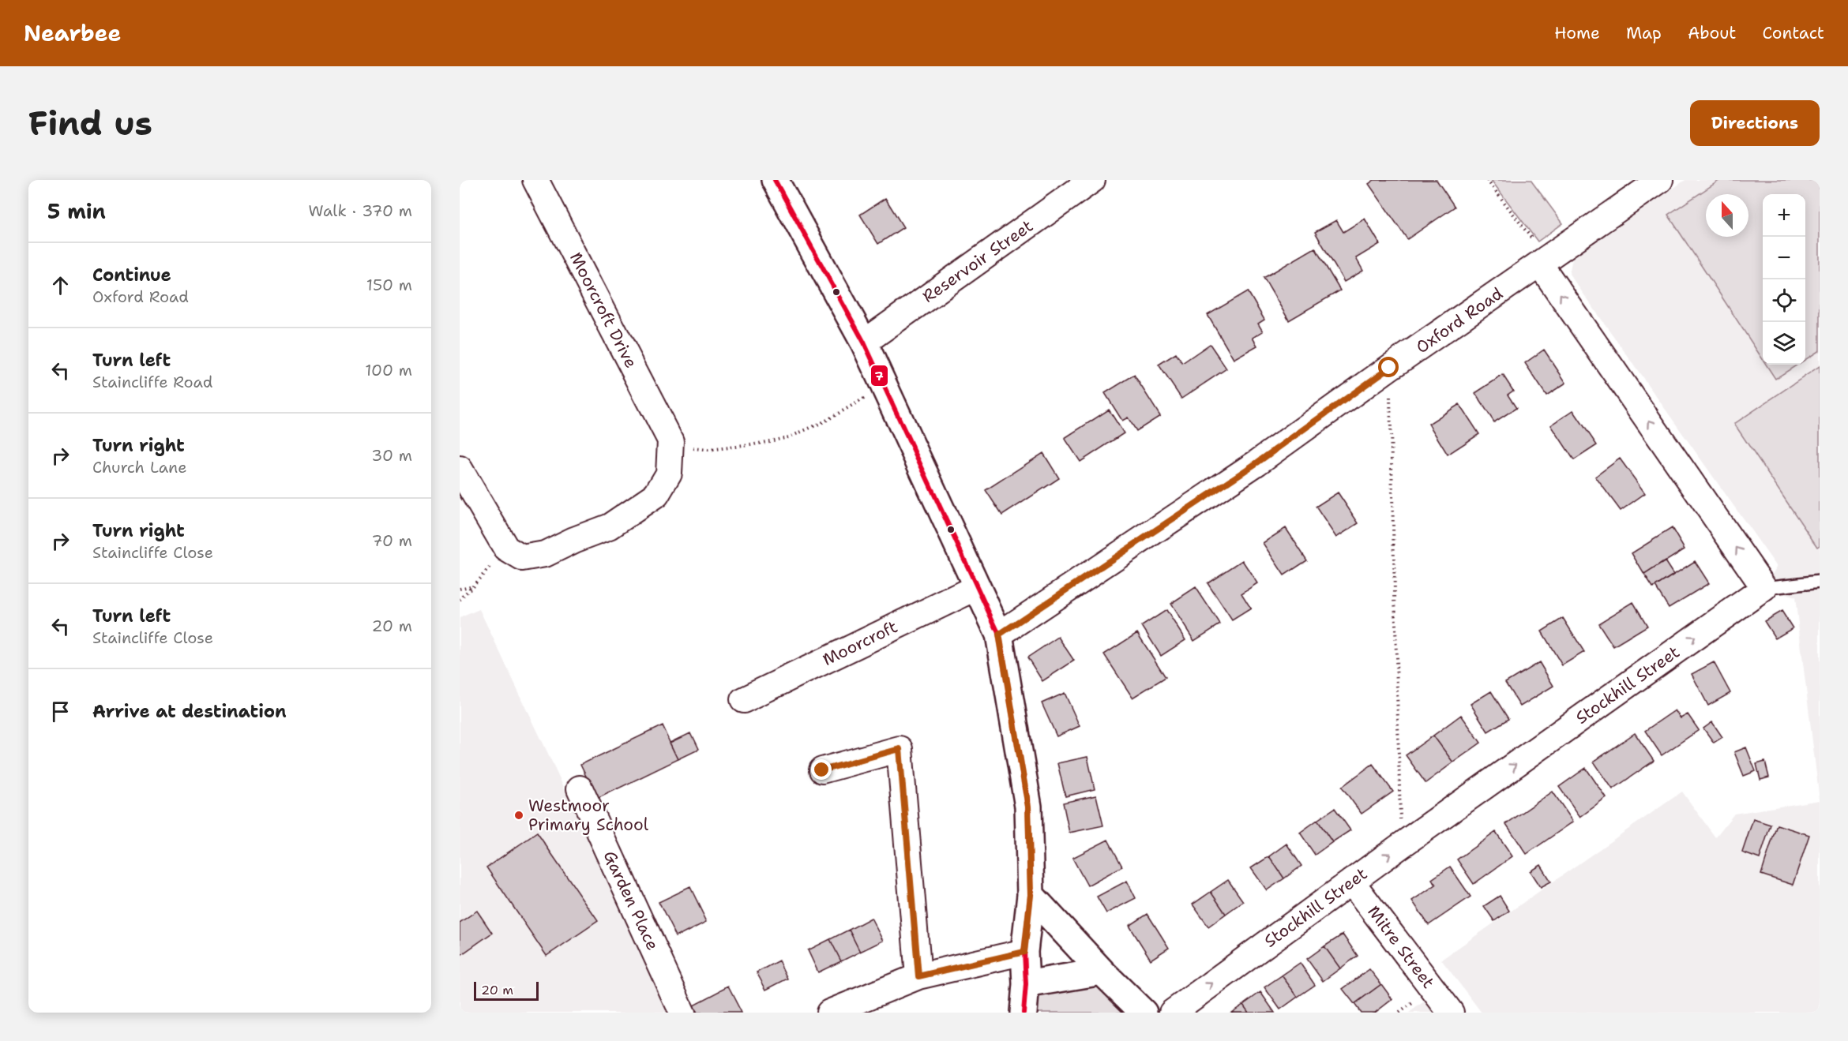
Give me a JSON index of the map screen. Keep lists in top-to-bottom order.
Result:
{
  "streets": {
    "street": [
      "Reservoir Street",
      "Moorcroft Drive",
      "Oxford Road",
      "Moorcroft",
      "Stockhill Street",
      "Garden Place",
      "Mitre Street"
    ]
  },
  "crossings": [
    ["Stockhill Street", "Mitre Street"]
  ],
  "one_way": ["Stockhill Street"],
  "places": ["Westmoor Primary School"],
  "lines": ["transit line 7"],
  "scale_bar": "20 m",
  "north": "top",
  "page": {
    "header": "Nearbee",
    "nav": [
      "Home",
      "Map",
      "About",
      "Contact"
    ],
    "buttons": "Directions",
    "title": "Find us",
    "heading": ["5 min", "Walk · 370 m"],
    "map_buttons": ["+", "−"],
    "list": [
      ["Continue", "Oxford Road", "150 m"],
      ["Turn left", "Staincliffe Road", "100 m"],
      ["Turn right", "Church Lane", "30 m"],
      ["Turn right", "Staincliffe Close", "70 m"],
      ["Turn left", "Staincliffe Close", "20 m"],
      "Arrive at destination"
    ],
    "scale": "20 m"
  }
}
